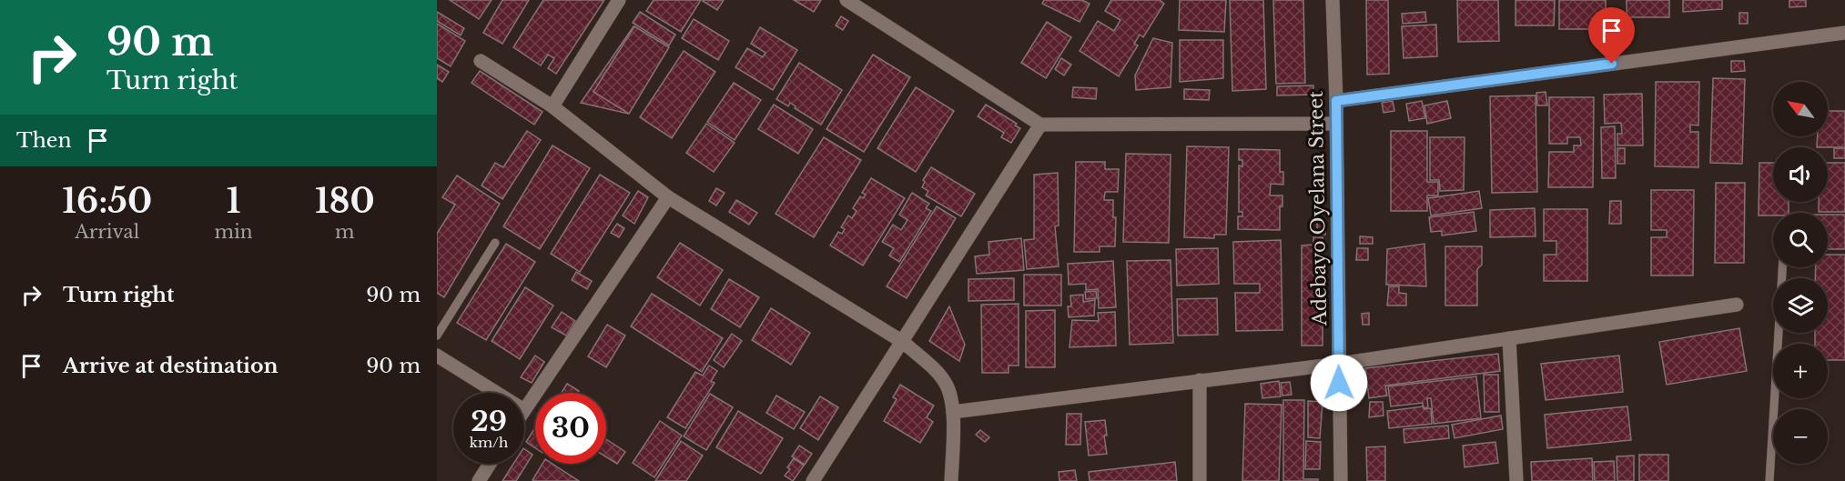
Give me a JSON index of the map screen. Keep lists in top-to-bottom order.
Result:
{
  "streets": {
    "street": ["Adebayo Oyelana Street"]
  },
  "north": "top left",
  "page": {
    "turn": ["90 m", "Turn right"],
    "map_buttons": ["+", "−"],
    "then": "Then",
    "eta": [
      "16:50",
      "Arrival",
      "1",
      "min",
      "180",
      "m"
    ],
    "list": [
      {
        "name": "Turn right",
        "value": "90 m"
      },
      {
        "name": "Arrive at destination",
        "value": "90 m"
      }
    ],
    "speed": "29 km/h",
    "limit": "30"
  }
}
